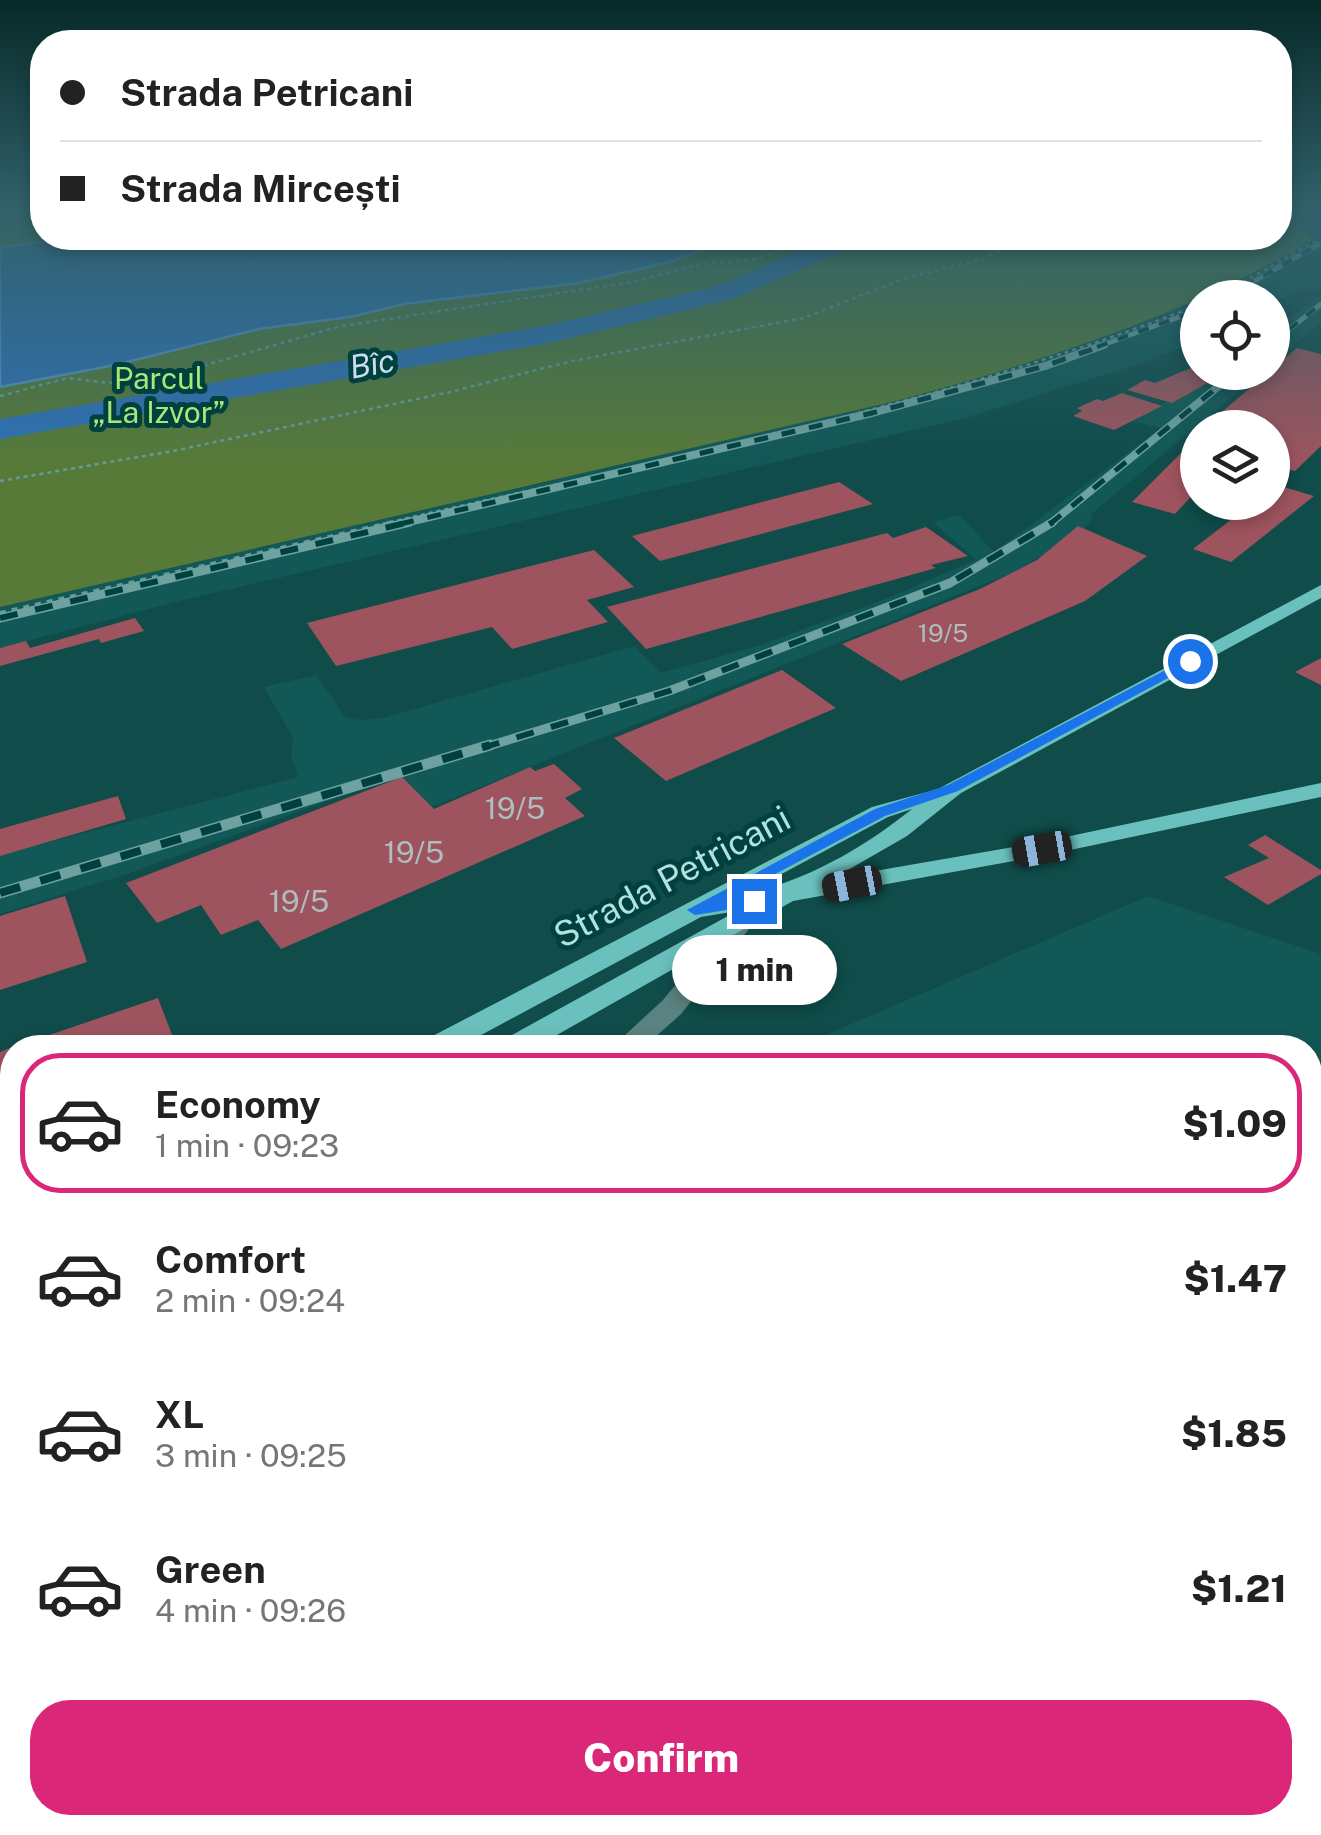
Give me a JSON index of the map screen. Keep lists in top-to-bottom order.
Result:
{
  "streets": {
    "main road": ["Strada Petricani"]
  },
  "water": ["Bîc"],
  "parks": ["Parcul „La Izvor”"],
  "house_numbers": [
    "19/5",
    "19/5",
    "19/5",
    "19/5"
  ],
  "page": {
    "banner": ["Strada Petricani", "Strada Mircești"],
    "bubble": "1 min",
    "list": [
      {
        "name": "Economy",
        "note": "1 min · 09:23",
        "value": "$1.09"
      },
      {
        "name": "Comfort",
        "note": "2 min · 09:24",
        "value": "$1.47"
      },
      {
        "name": "XL",
        "note": "3 min · 09:25",
        "value": "$1.85"
      },
      {
        "name": "Green",
        "note": "4 min · 09:26",
        "value": "$1.21"
      }
    ],
    "buttons": "Confirm"
  }
}
